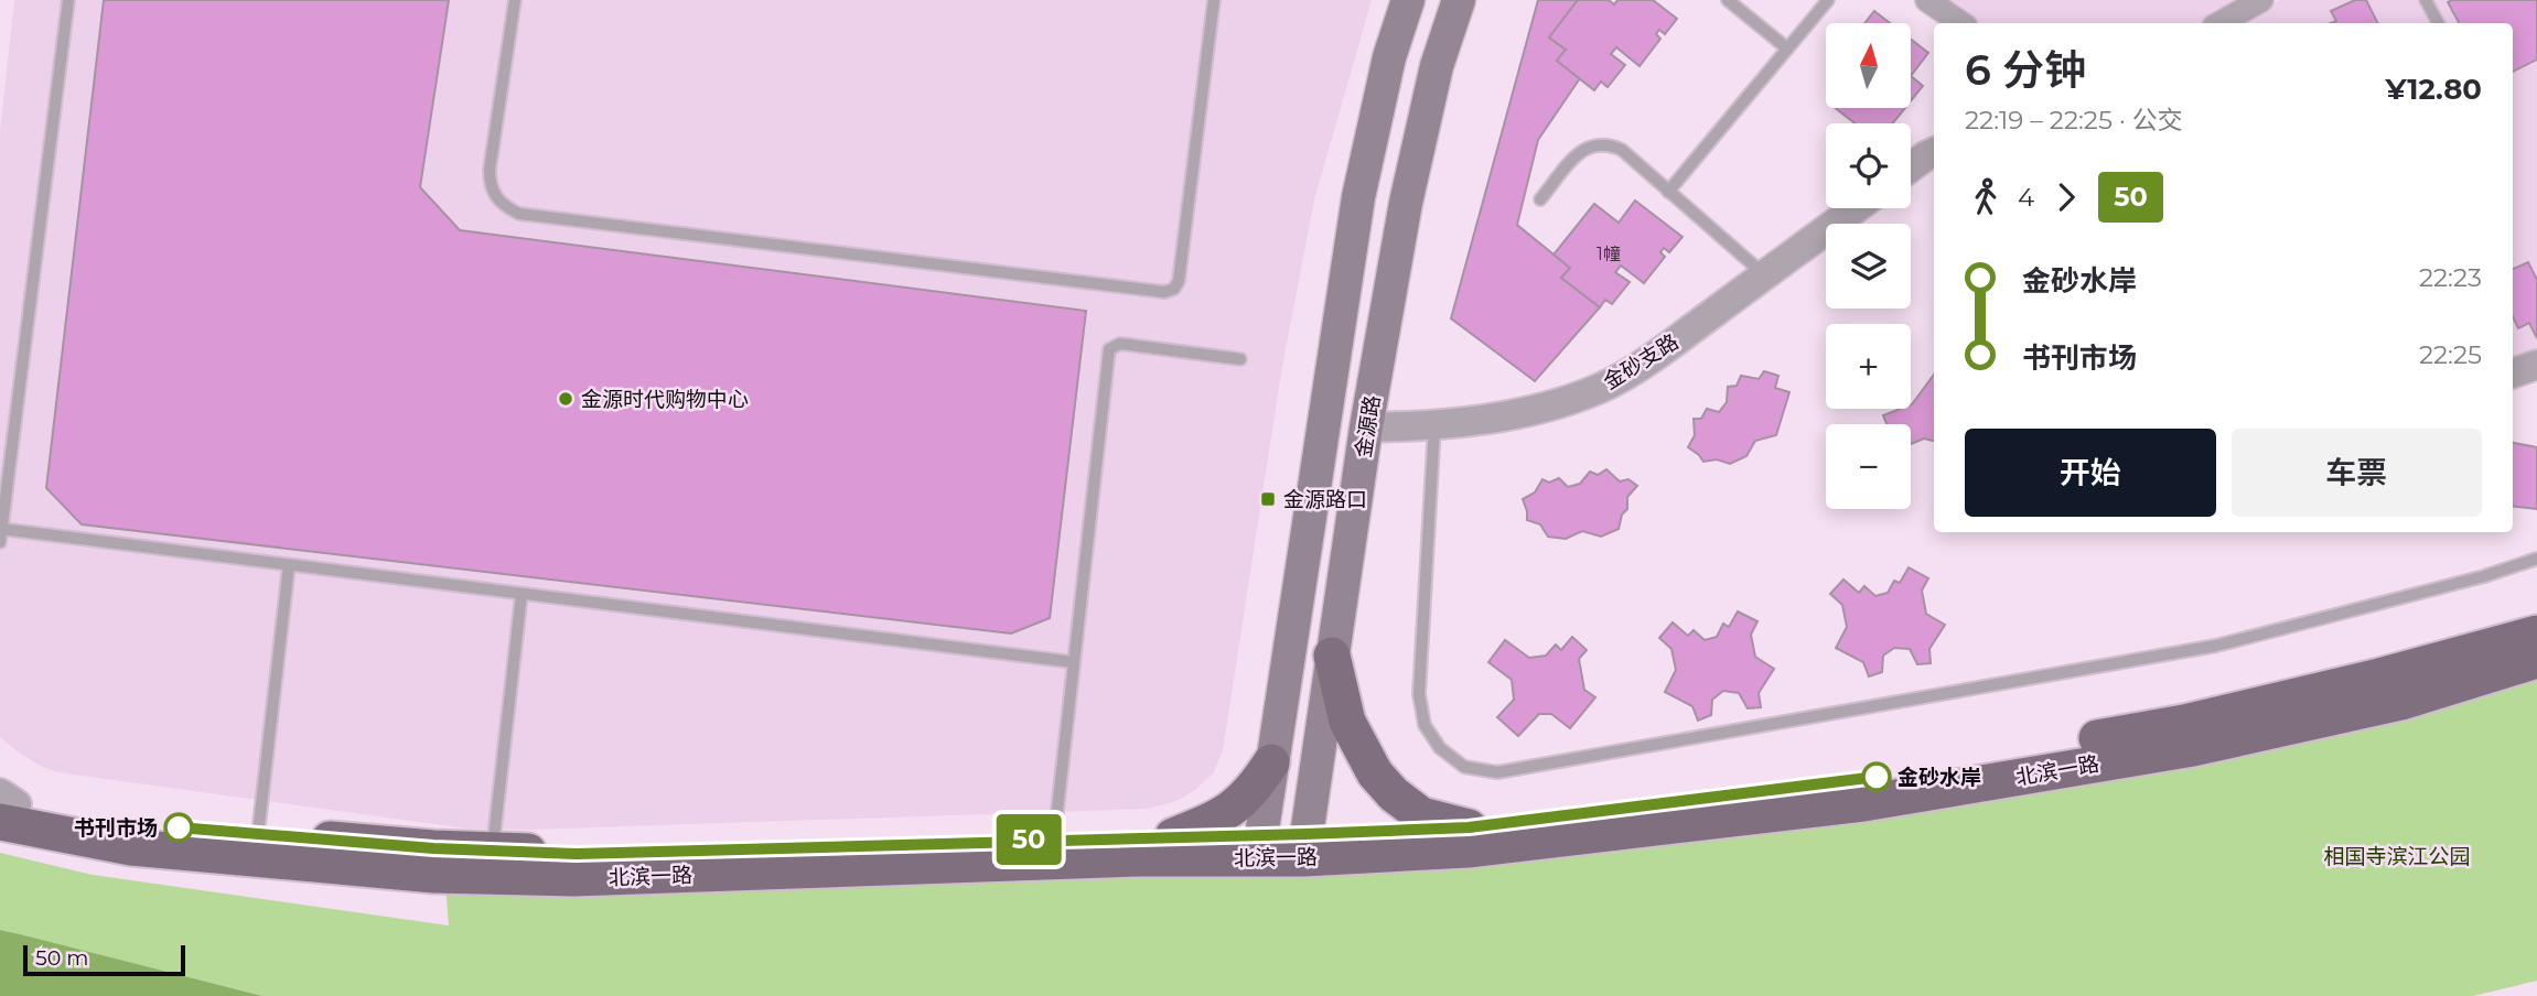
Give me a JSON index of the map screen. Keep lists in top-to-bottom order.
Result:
{
  "streets": {
    "main road": ["金源路", "北滨一路"],
    "street": ["金砂支路"]
  },
  "crossings": [
    ["金砂支路", "金源路"],
    ["金源路", "北滨一路"]
  ],
  "parks": ["相国寺滨江公园"],
  "places": {
    "other": ["金源时代购物中心", "金砂水岸", "书刊市场"],
    "transit": ["金源路口"]
  },
  "lines": ["bus line 50"],
  "house_numbers": ["1幢"],
  "scale_bar": "50 m",
  "north": "top",
  "page": {
    "on_map": "50",
    "map_buttons": ["+", "−"],
    "heading": ["6 分钟", "22:19 – 22:25 · 公交", "¥12.80"],
    "legs": ["4", "50"],
    "list": [
      {
        "name": "金砂水岸",
        "value": "22:23"
      },
      {
        "name": "书刊市场",
        "value": "22:25"
      }
    ],
    "buttons": ["开始", "车票"],
    "scale": "50 m"
  }
}
